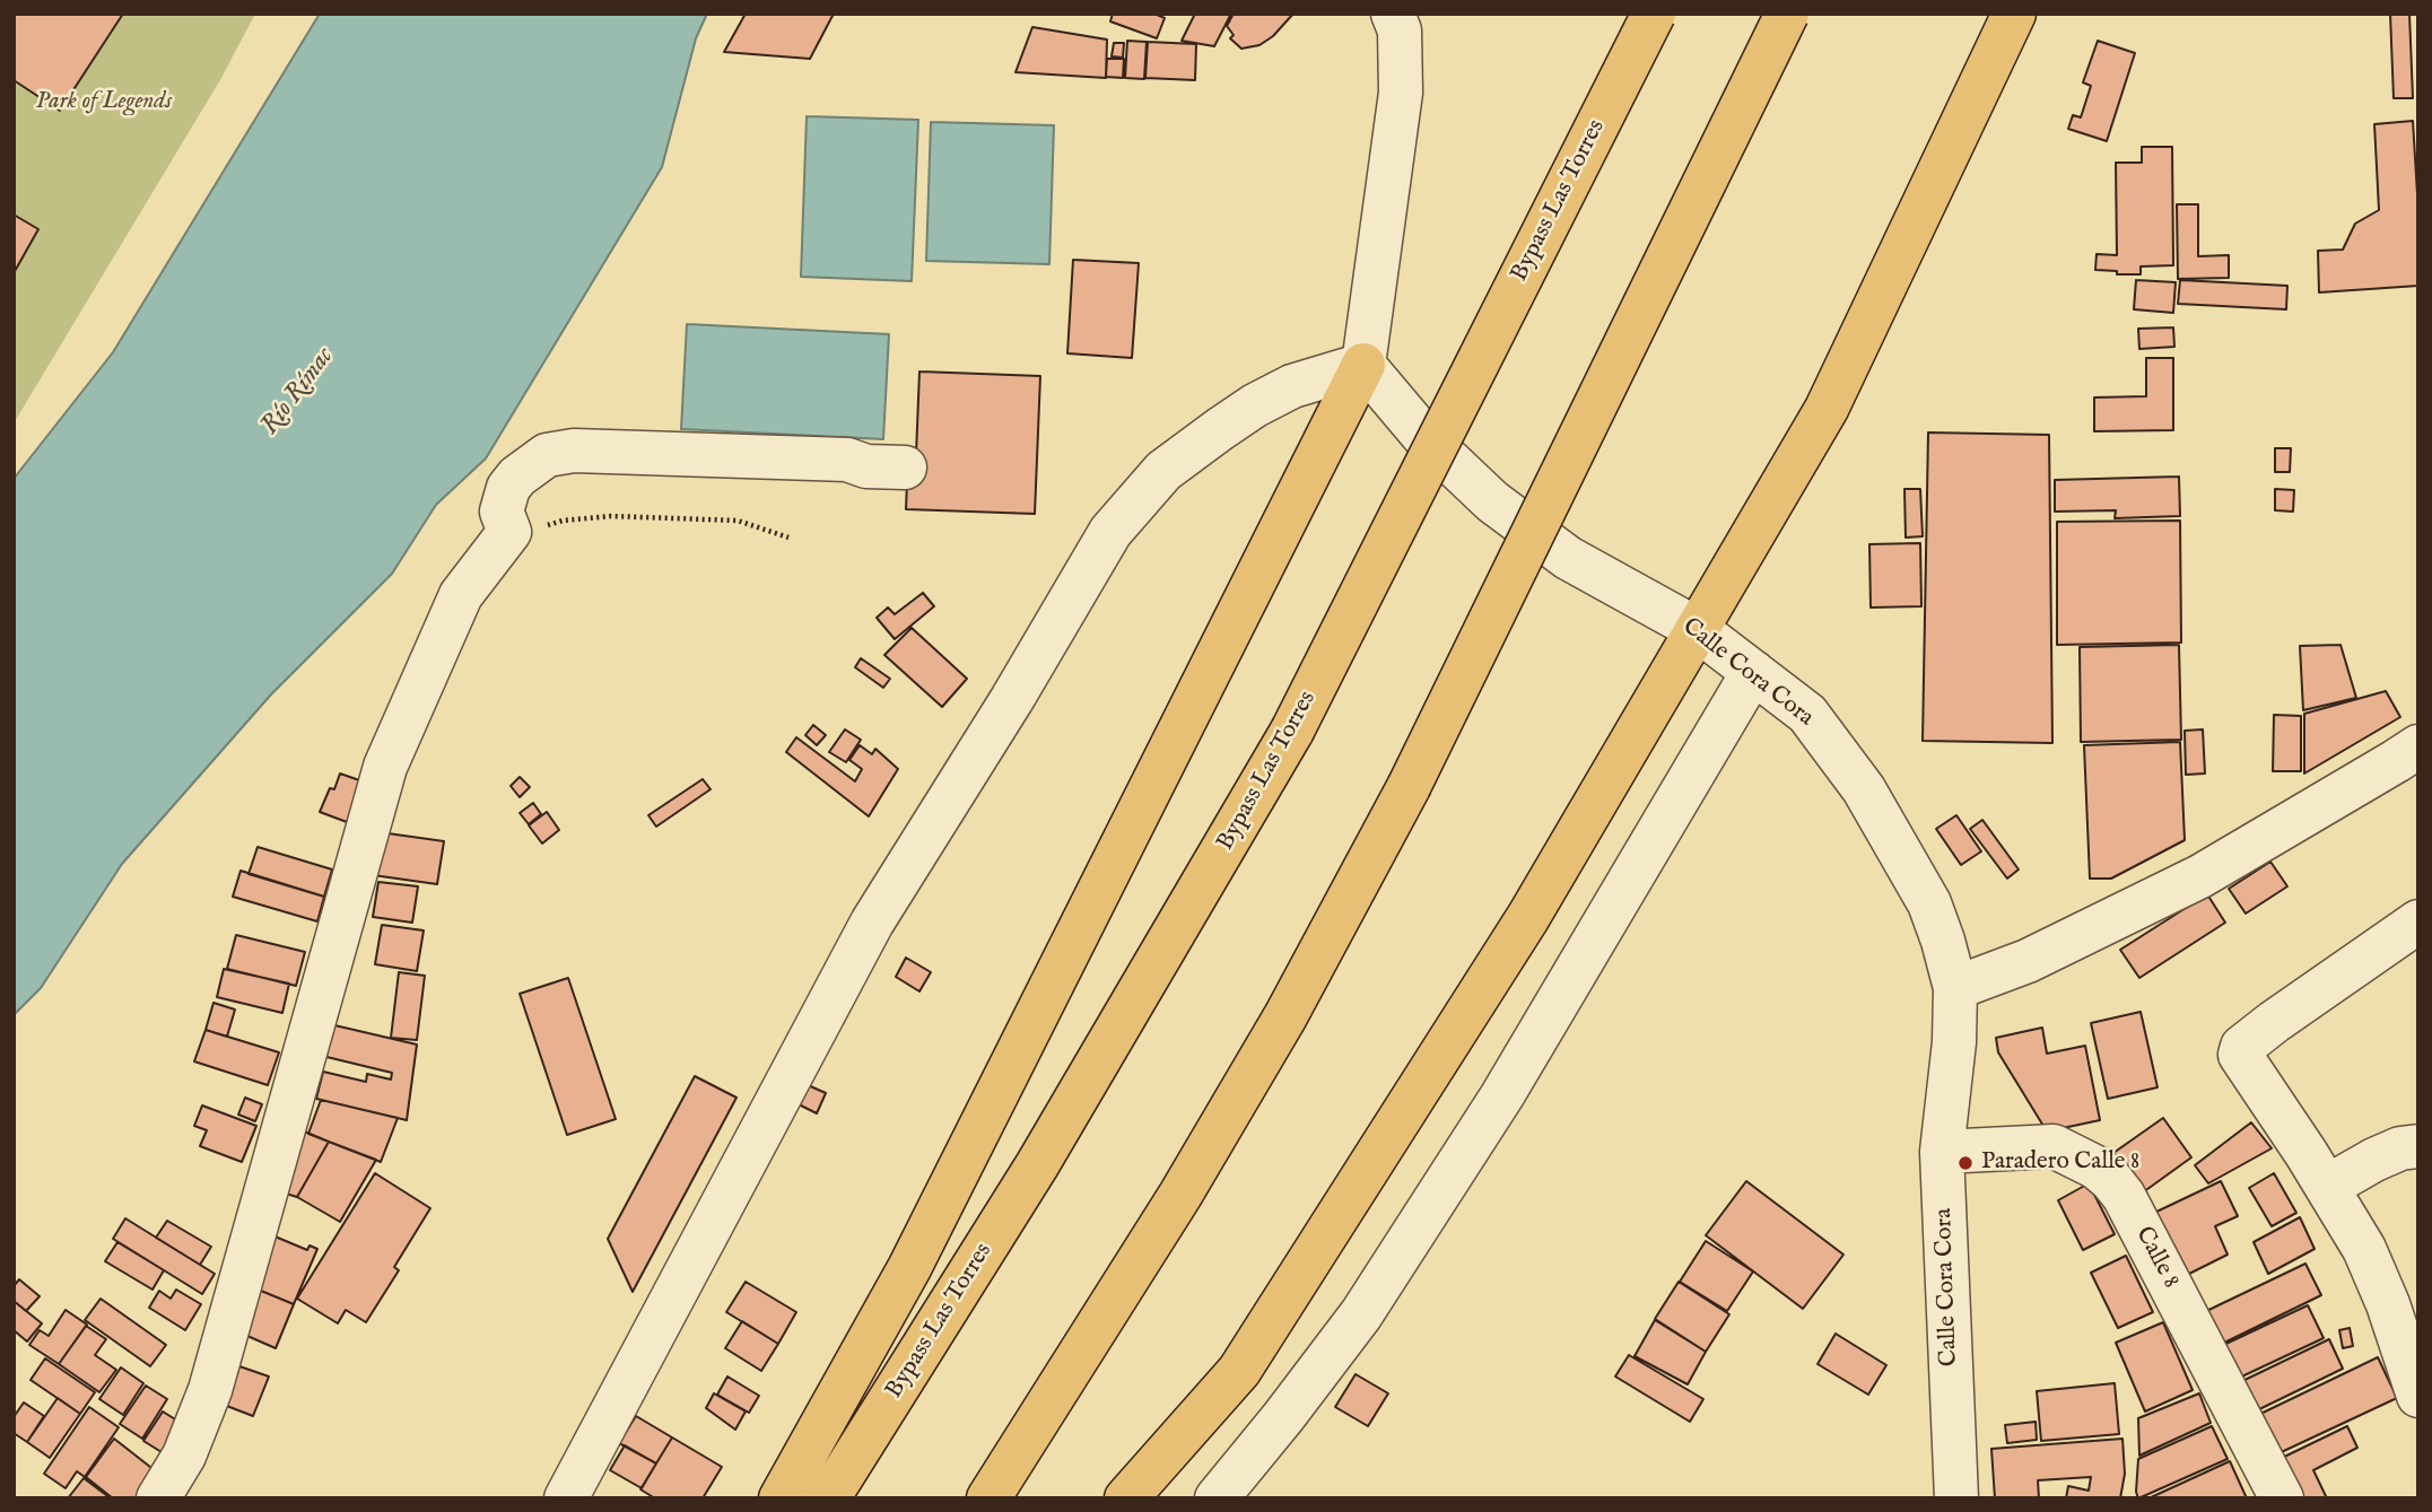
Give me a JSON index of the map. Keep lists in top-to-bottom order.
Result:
{
  "streets": {
    "highway": ["Bypass Las Torres"],
    "street": ["Calle Cora Cora", "Calle 8"]
  },
  "crossings": [
    ["Calle Cora Cora", "Calle 8"]
  ],
  "water": ["Río Rímac"],
  "parks": ["Park of Legends"],
  "places": ["Paradero Calle 8"]
}
